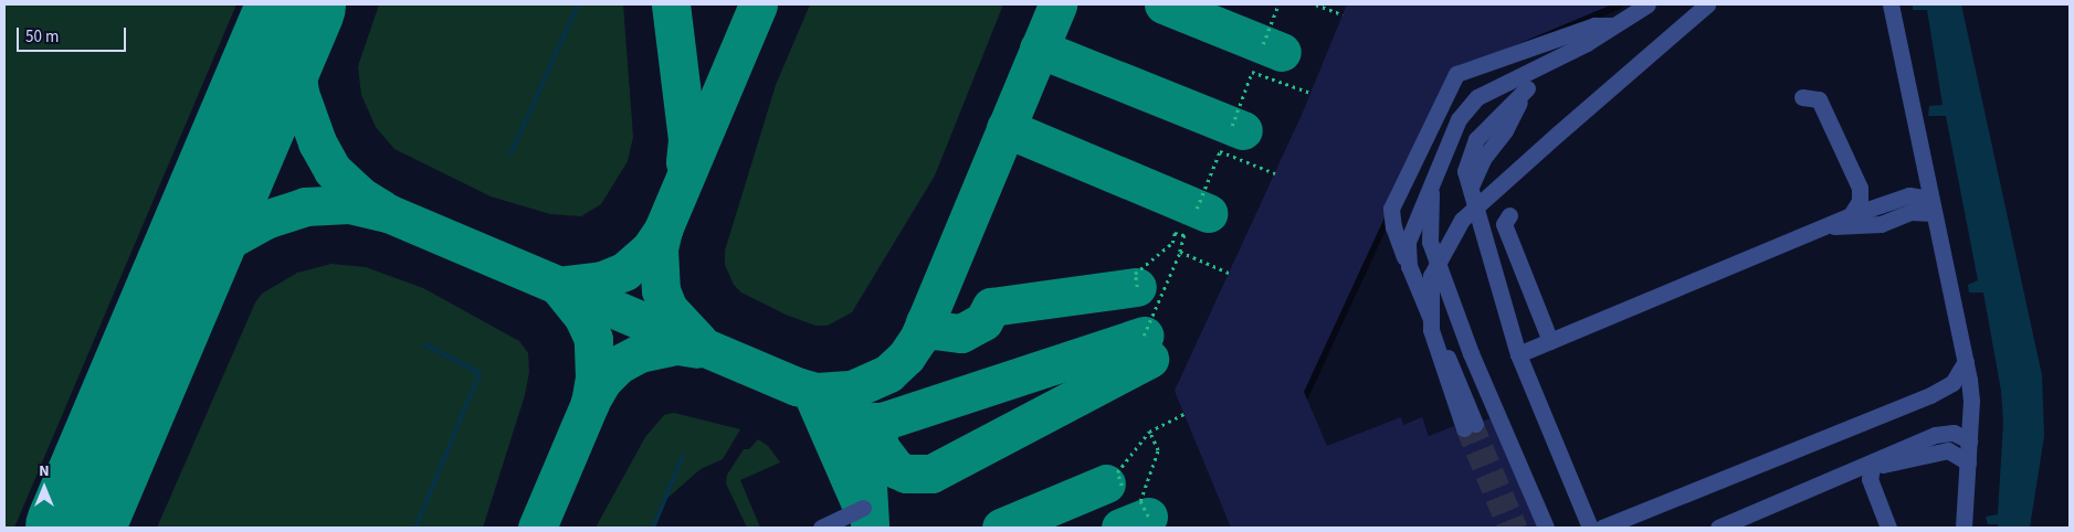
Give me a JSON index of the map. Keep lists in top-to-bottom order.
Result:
{
  "scale_bar": "50 m",
  "north": "top"
}
